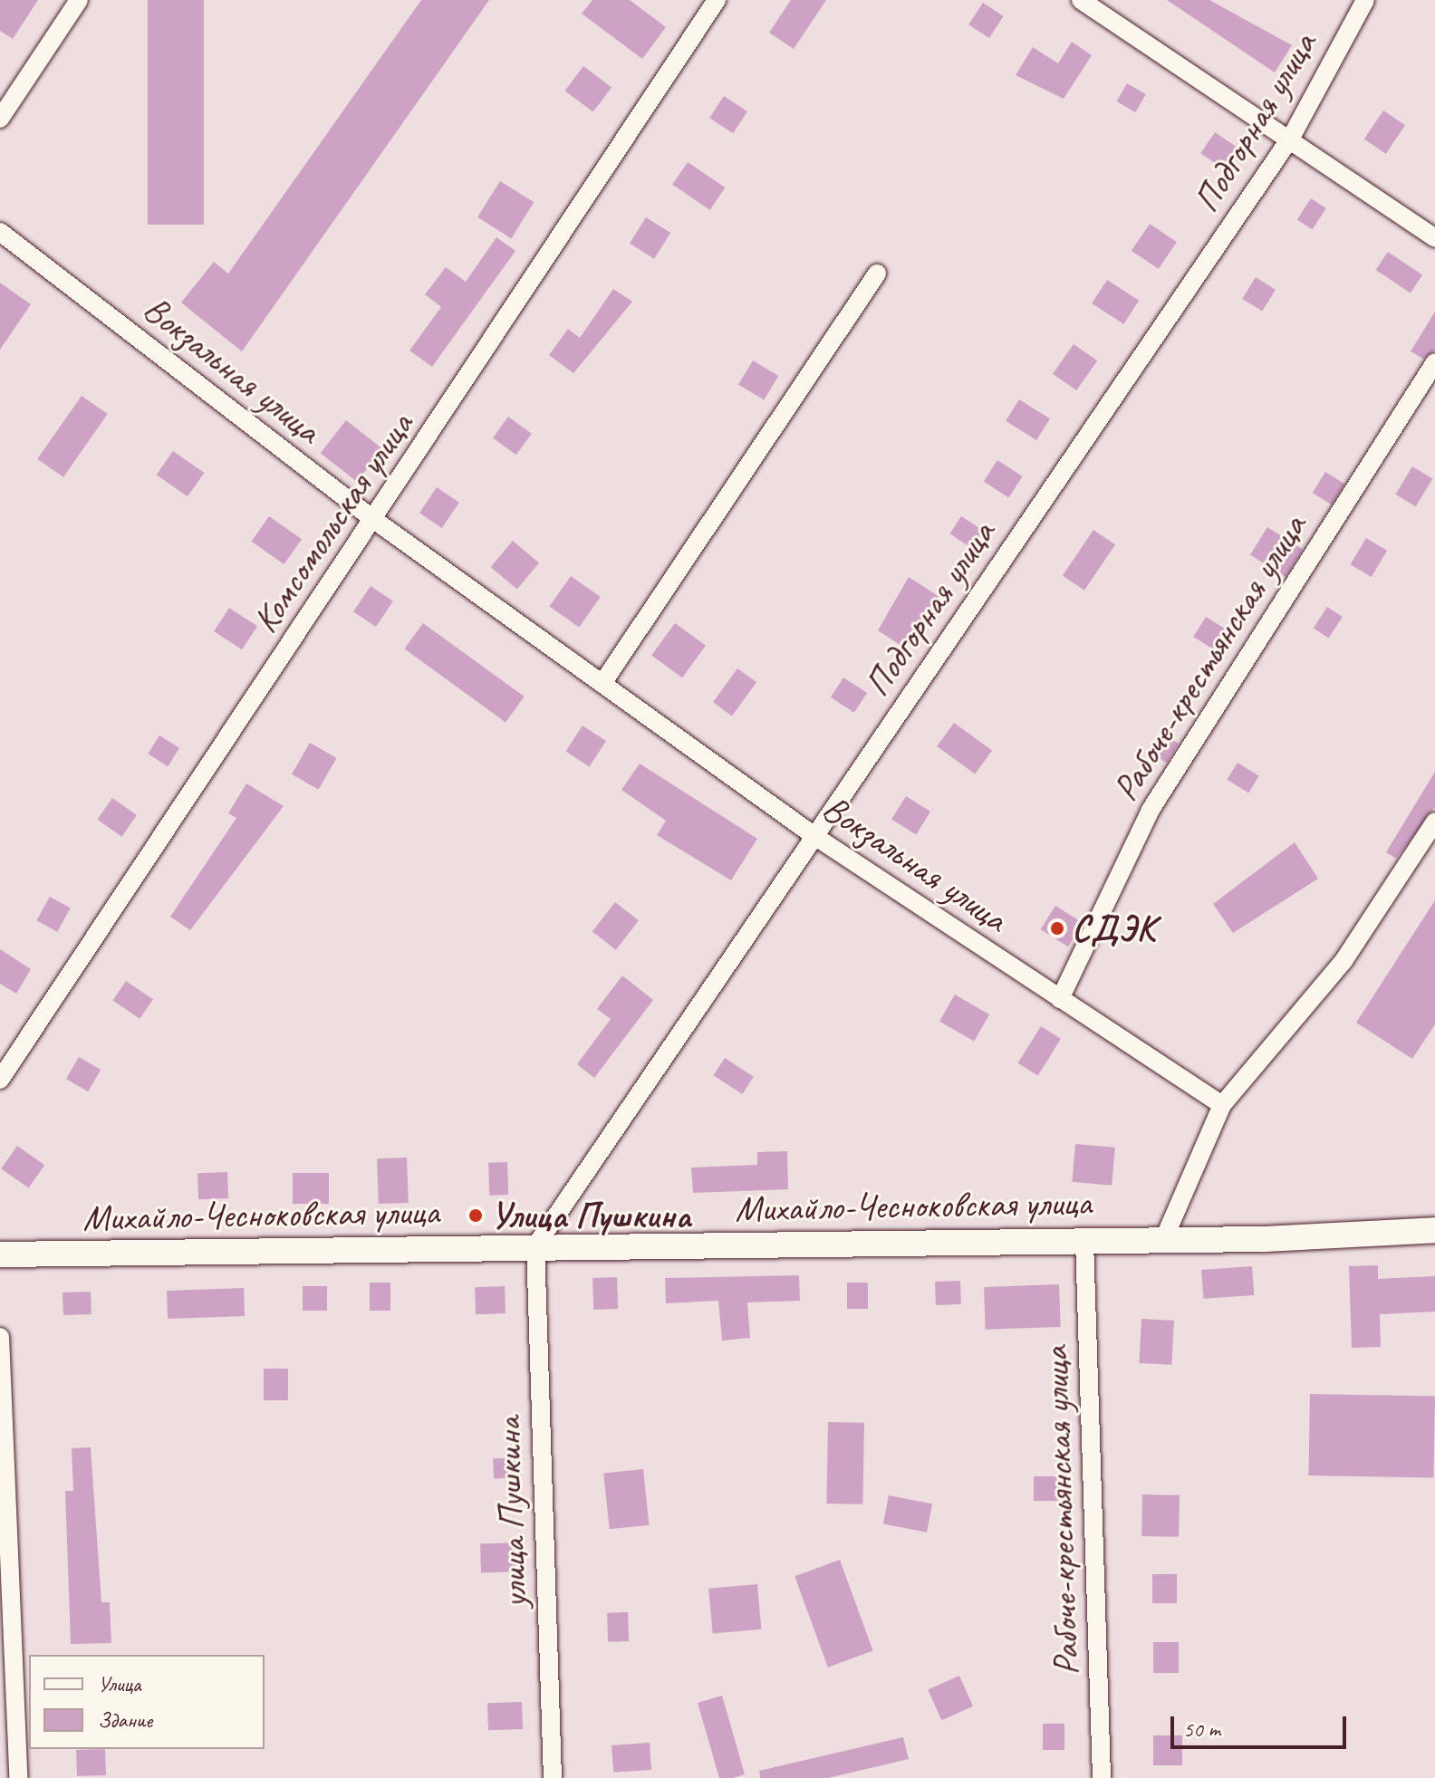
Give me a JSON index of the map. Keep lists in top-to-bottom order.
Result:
{
  "streets": {
    "main road": ["Михайло-Чесноковская улица"],
    "street": [
      "Подгорная улица",
      "Вокзальная улица",
      "Комсомольская улица",
      "Рабоче-крестьянская улица",
      "улица Пушкина"
    ]
  },
  "crossings": [
    ["Подгорная улица", "Вокзальная улица"],
    ["Подгорная улица", "Михайло-Чесноковская улица"],
    ["Подгорная улица", "улица Пушкина"],
    ["Вокзальная улица", "Комсомольская улица"],
    ["Вокзальная улица", "Рабоче-крестьянская улица"],
    ["Рабоче-крестьянская улица", "Михайло-Чесноковская улица"],
    ["Михайло-Чесноковская улица", "улица Пушкина"]
  ],
  "places": ["СДЭК", "Улица Пушкина"],
  "legend": ["Улица", "Здание"],
  "scale_bar": "50 m"
}
